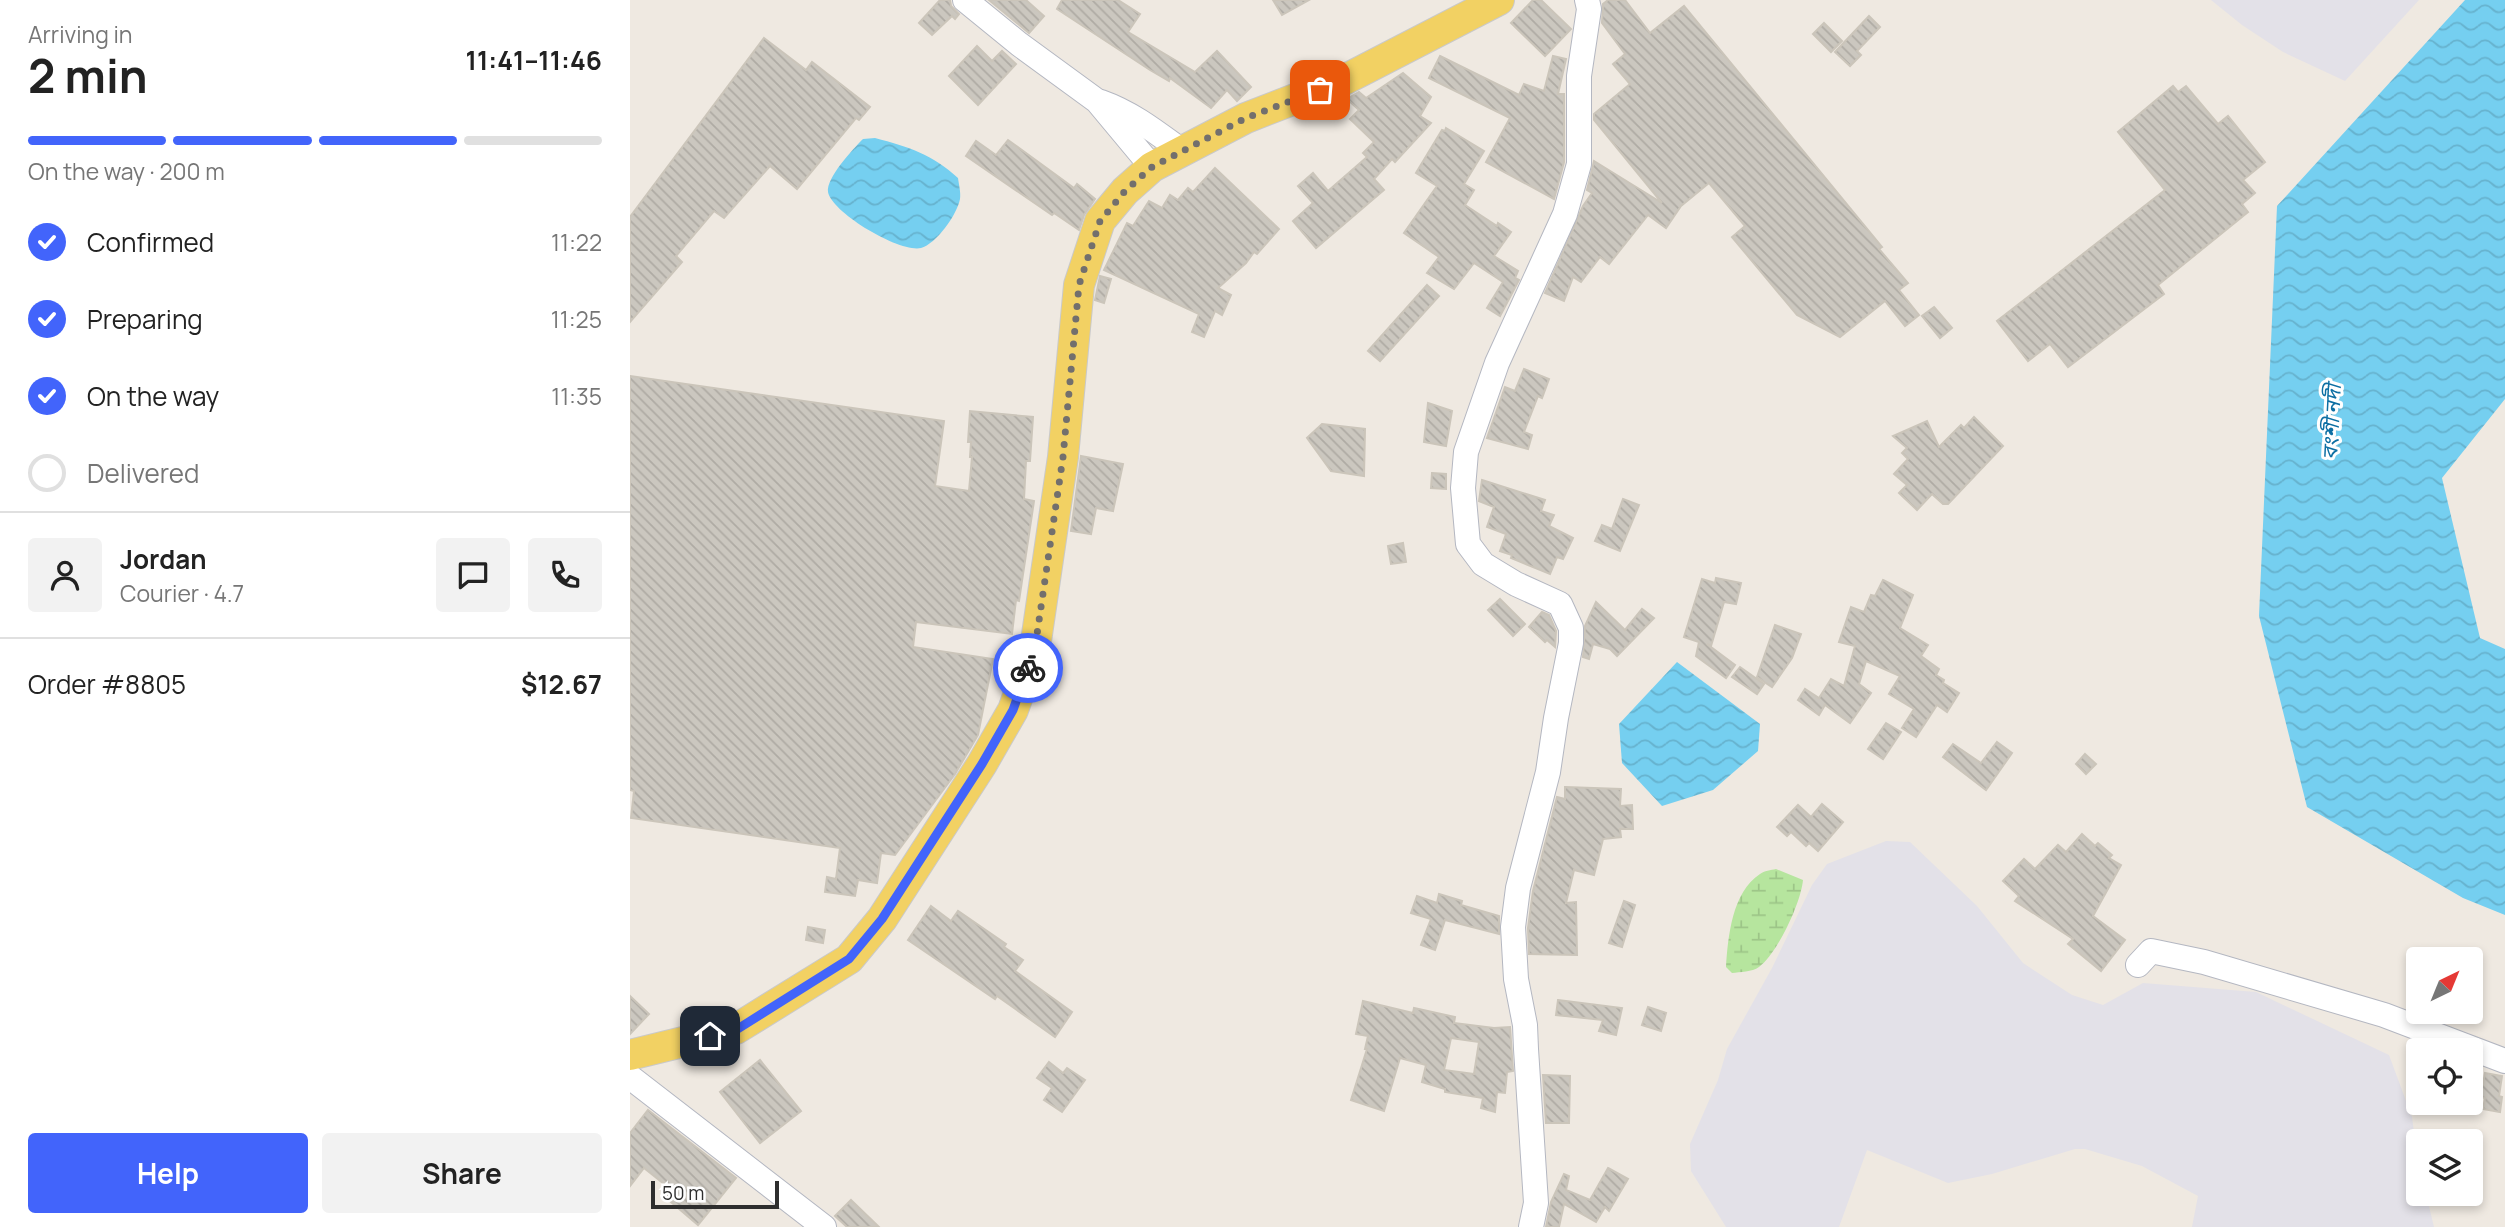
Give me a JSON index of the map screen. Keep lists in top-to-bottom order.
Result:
{
  "water": ["বংশী নদী"],
  "scale_bar": "50 m",
  "north": "top right",
  "page": {
    "heading": ["2 min", "Arriving in", "11:41–11:46"],
    "panel": [
      "Jordan",
      "Courier · 4.7",
      "Order #8805",
      "$12.67"
    ],
    "bar": "On the way · 200 m",
    "list": [
      ["Confirmed", "11:22"],
      ["Preparing", "11:25"],
      ["On the way", "11:35"],
      "Delivered"
    ],
    "buttons": ["Help", "Share"],
    "scale": "50 m"
  }
}
